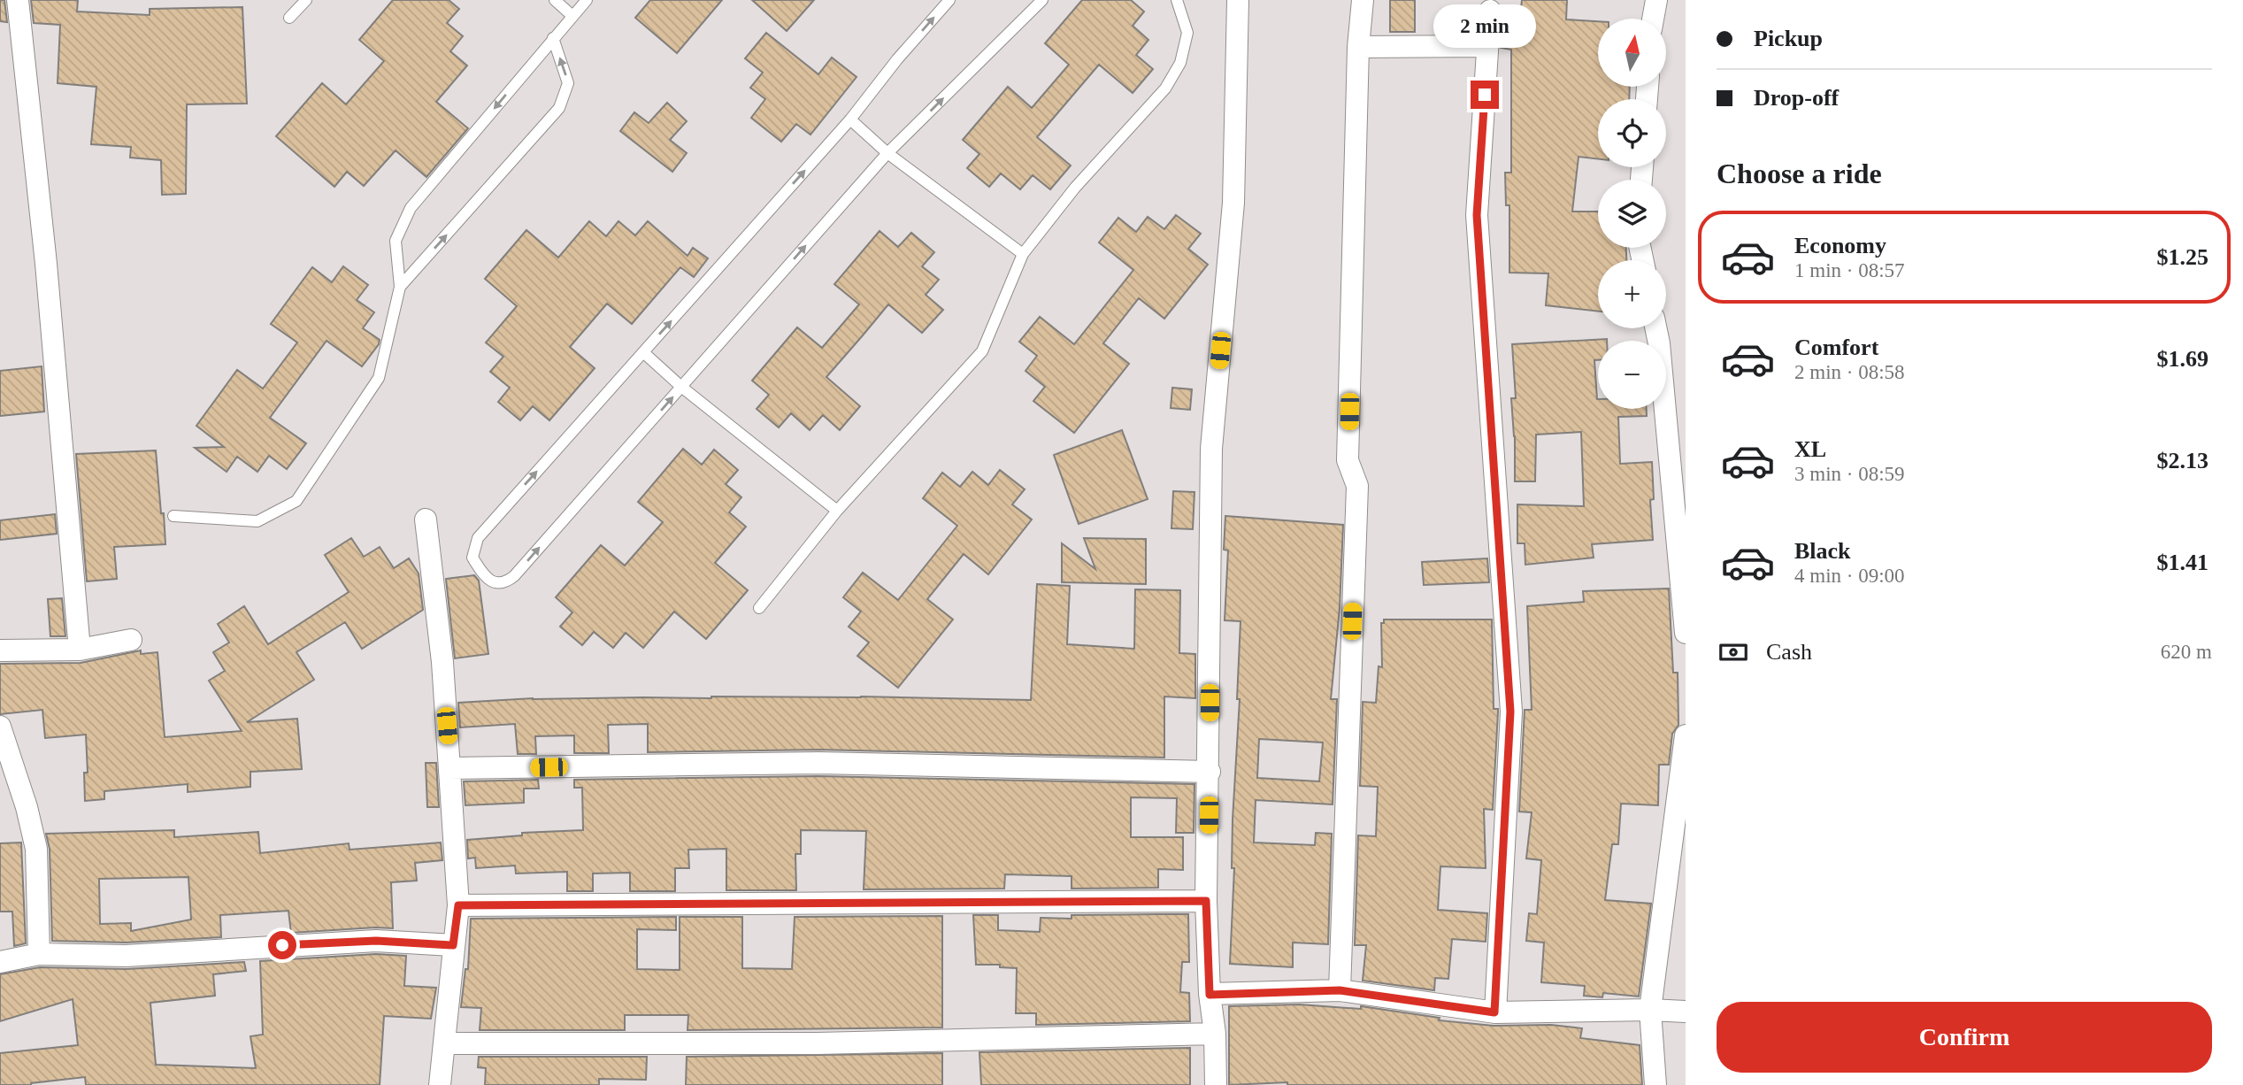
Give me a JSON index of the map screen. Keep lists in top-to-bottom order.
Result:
{
  "north": "top",
  "page": {
    "banner": ["Pickup", "Drop-off"],
    "bubble": "2 min",
    "map_buttons": ["+", "−"],
    "heading": "Choose a ride",
    "list": [
      {
        "name": "Economy",
        "note": "1 min · 08:57",
        "value": "$1.25"
      },
      {
        "name": "Comfort",
        "note": "2 min · 08:58",
        "value": "$1.69"
      },
      {
        "name": "XL",
        "note": "3 min · 08:59",
        "value": "$2.13"
      },
      {
        "name": "Black",
        "note": "4 min · 09:00",
        "value": "$1.41"
      }
    ],
    "pay": ["Cash", "620 m"],
    "buttons": "Confirm"
  }
}
